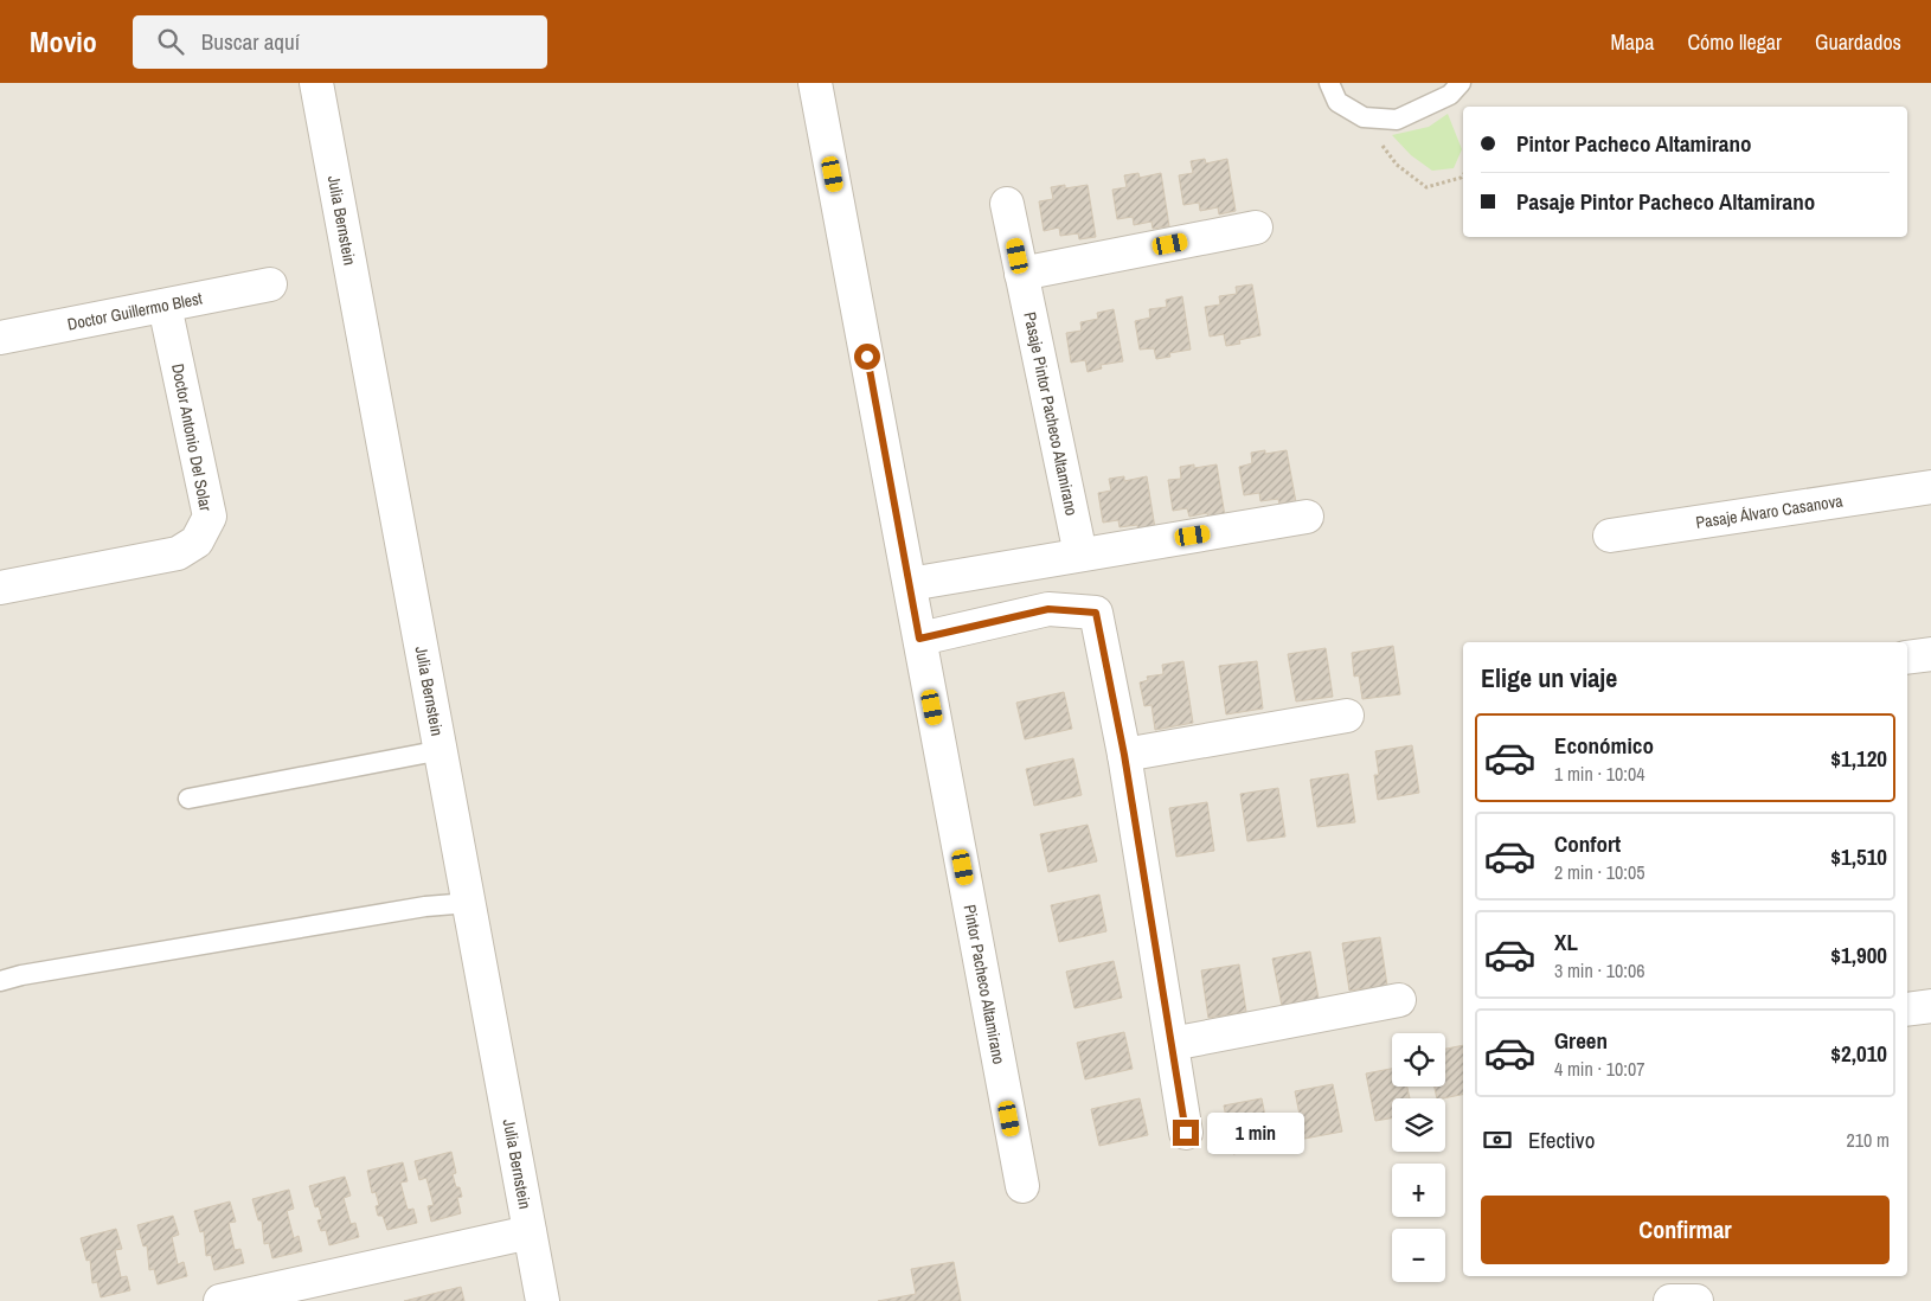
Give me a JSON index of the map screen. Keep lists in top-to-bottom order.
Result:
{
  "streets": {
    "street": [
      "Julia Bernstein",
      "Doctor Guillermo Blest",
      "Pasaje Pintor Pacheco Altamirano",
      "Doctor Antonio Del Solar",
      "Pasaje Álvaro Casanova",
      "Pintor Pacheco Altamirano"
    ]
  },
  "crossings": [
    ["Doctor Guillermo Blest", "Doctor Antonio Del Solar"]
  ],
  "page": {
    "header": "Movio",
    "search": "Buscar aquí",
    "nav": ["Mapa", "Cómo llegar", "Guardados"],
    "banner": ["Pintor Pacheco Altamirano", "Pasaje Pintor Pacheco Altamirano"],
    "heading": "Elige un viaje",
    "list": [
      {
        "name": "Económico",
        "note": "1 min · 10:04",
        "value": "$1,120"
      },
      {
        "name": "Confort",
        "note": "2 min · 10:05",
        "value": "$1,510"
      },
      {
        "name": "XL",
        "note": "3 min · 10:06",
        "value": "$1,900"
      },
      {
        "name": "Green",
        "note": "4 min · 10:07",
        "value": "$2,010"
      }
    ],
    "map_buttons": ["+", "−"],
    "pay": ["Efectivo", "210 m"],
    "bubble": "1 min",
    "buttons": "Confirmar"
  }
}
